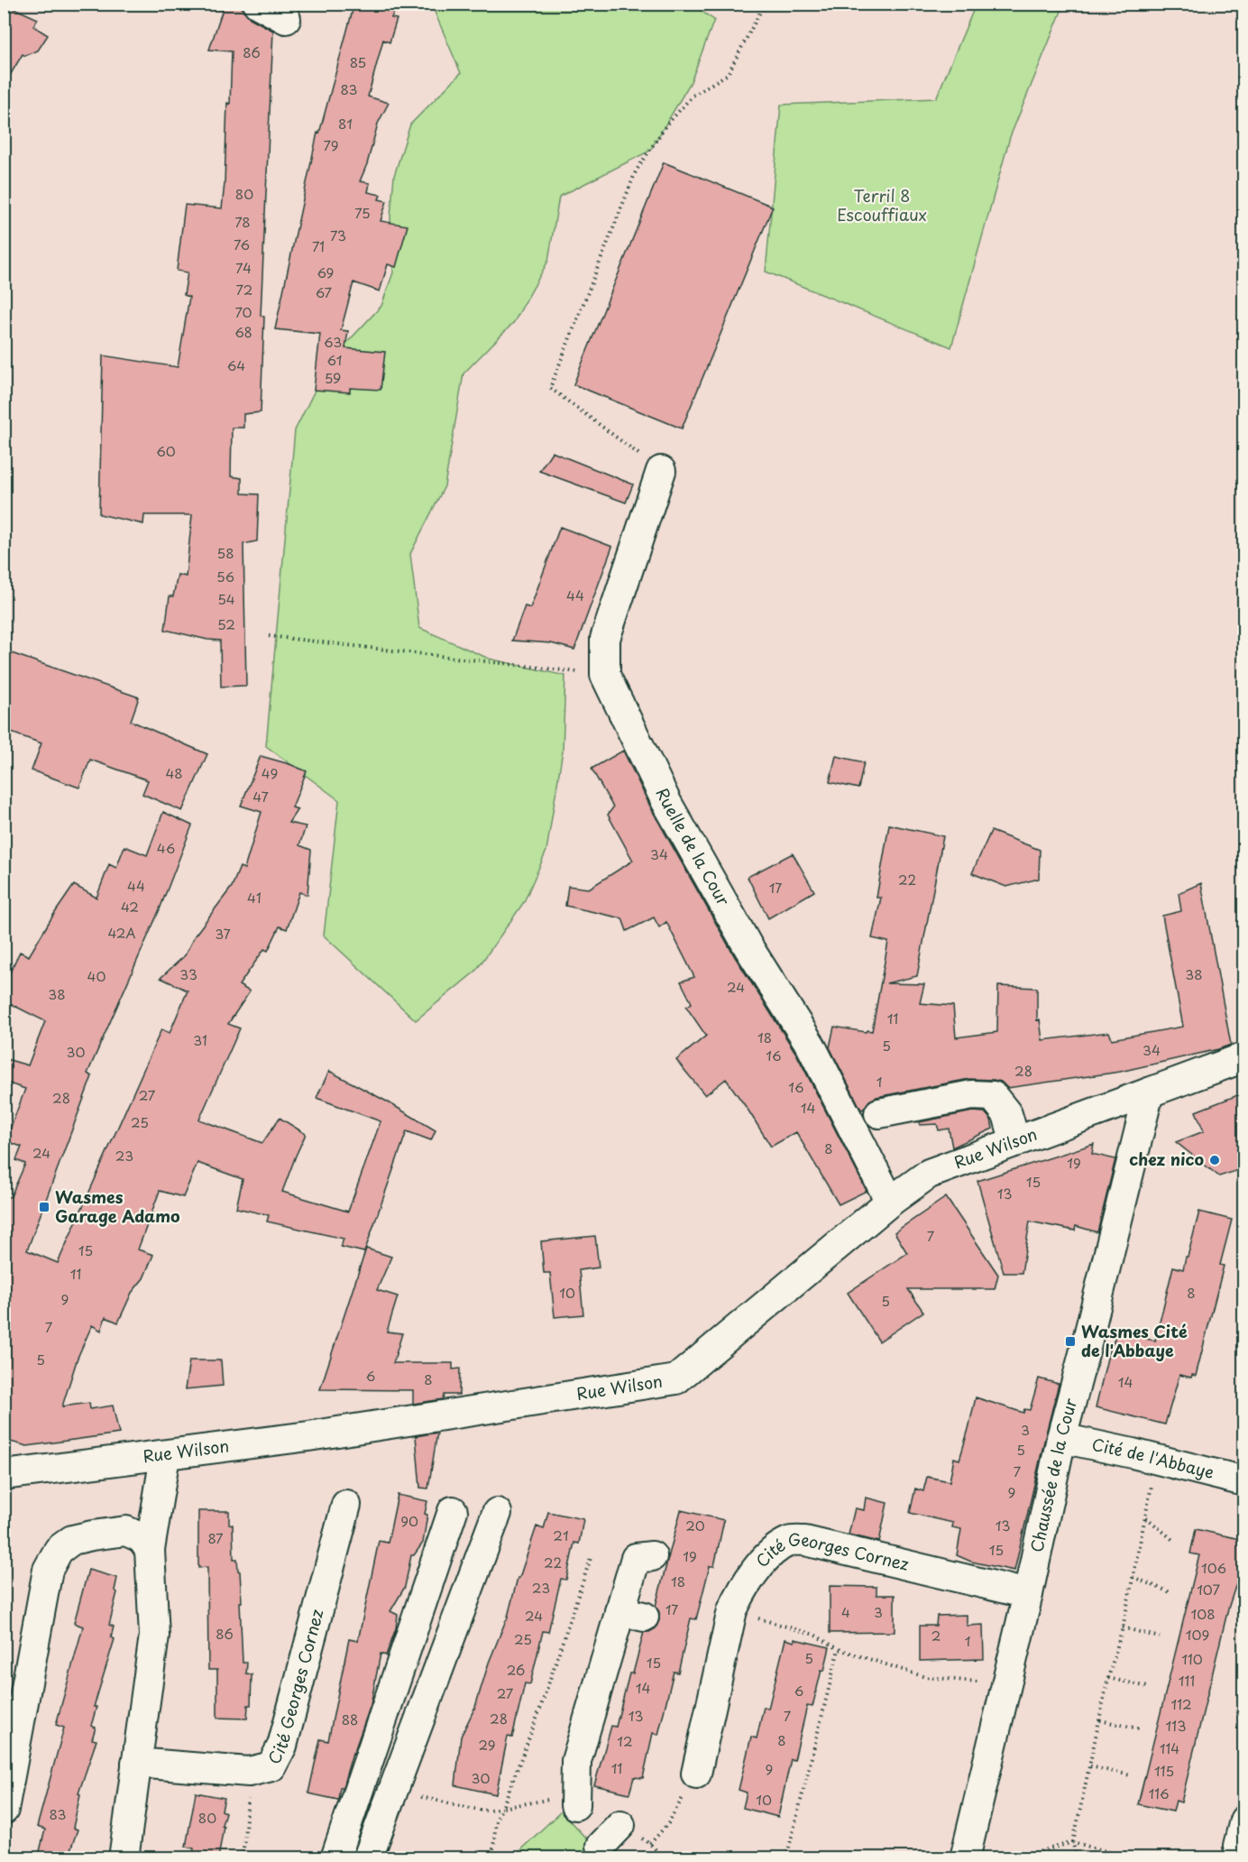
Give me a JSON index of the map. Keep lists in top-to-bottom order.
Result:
{
  "streets": {
    "street": [
      "Ruelle de la Cour",
      "Rue Wilson",
      "Cité de l'Abbaye",
      "Chaussée de la Cour",
      "Cité Georges Cornez"
    ]
  },
  "crossings": [
    ["Ruelle de la Cour", "Rue Wilson"],
    ["Rue Wilson", "Chaussée de la Cour"],
    ["Cité de l'Abbaye", "Chaussée de la Cour"],
    ["Chaussée de la Cour", "Cité Georges Cornez"]
  ],
  "parks": ["Terril 8 Escouffiaux"],
  "places": {
    "other": ["chez nico"],
    "transit": ["Wasmes Garage Adamo", "Wasmes Cité de l'Abbaye"]
  },
  "house_numbers": [
    "86",
    "85",
    "83",
    "81",
    "79",
    "80",
    "75",
    "78",
    "73",
    "76",
    "71",
    "74",
    "69",
    "72",
    "67",
    "70",
    "68",
    "63",
    "61",
    "64",
    "59",
    "60",
    "58",
    "56",
    "44",
    "54",
    "52",
    "48",
    "49",
    "47",
    "46",
    "34",
    "22",
    "44",
    "17",
    "41",
    "42",
    "42A",
    "37",
    "33",
    "38",
    "40",
    "24",
    "38",
    "11",
    "18",
    "31",
    "5",
    "34",
    "30",
    "16",
    "28",
    "1",
    "16",
    "27",
    "28",
    "14",
    "25",
    "8",
    "24",
    "23",
    "19",
    "15",
    "13",
    "7",
    "15",
    "11",
    "10",
    "8",
    "9",
    "5",
    "7",
    "5",
    "6",
    "8",
    "14",
    "3",
    "5",
    "7",
    "9",
    "90",
    "20",
    "13",
    "21",
    "87",
    "15",
    "19",
    "22",
    "106",
    "18",
    "23",
    "107",
    "17",
    "4",
    "3",
    "108",
    "24",
    "86",
    "109",
    "2",
    "25",
    "1",
    "5",
    "110",
    "15",
    "26",
    "111",
    "14",
    "6",
    "27",
    "112",
    "13",
    "7",
    "28",
    "88",
    "113",
    "8",
    "12",
    "29",
    "114",
    "11",
    "9",
    "115",
    "30",
    "116",
    "10",
    "83",
    "80"
  ]
}
